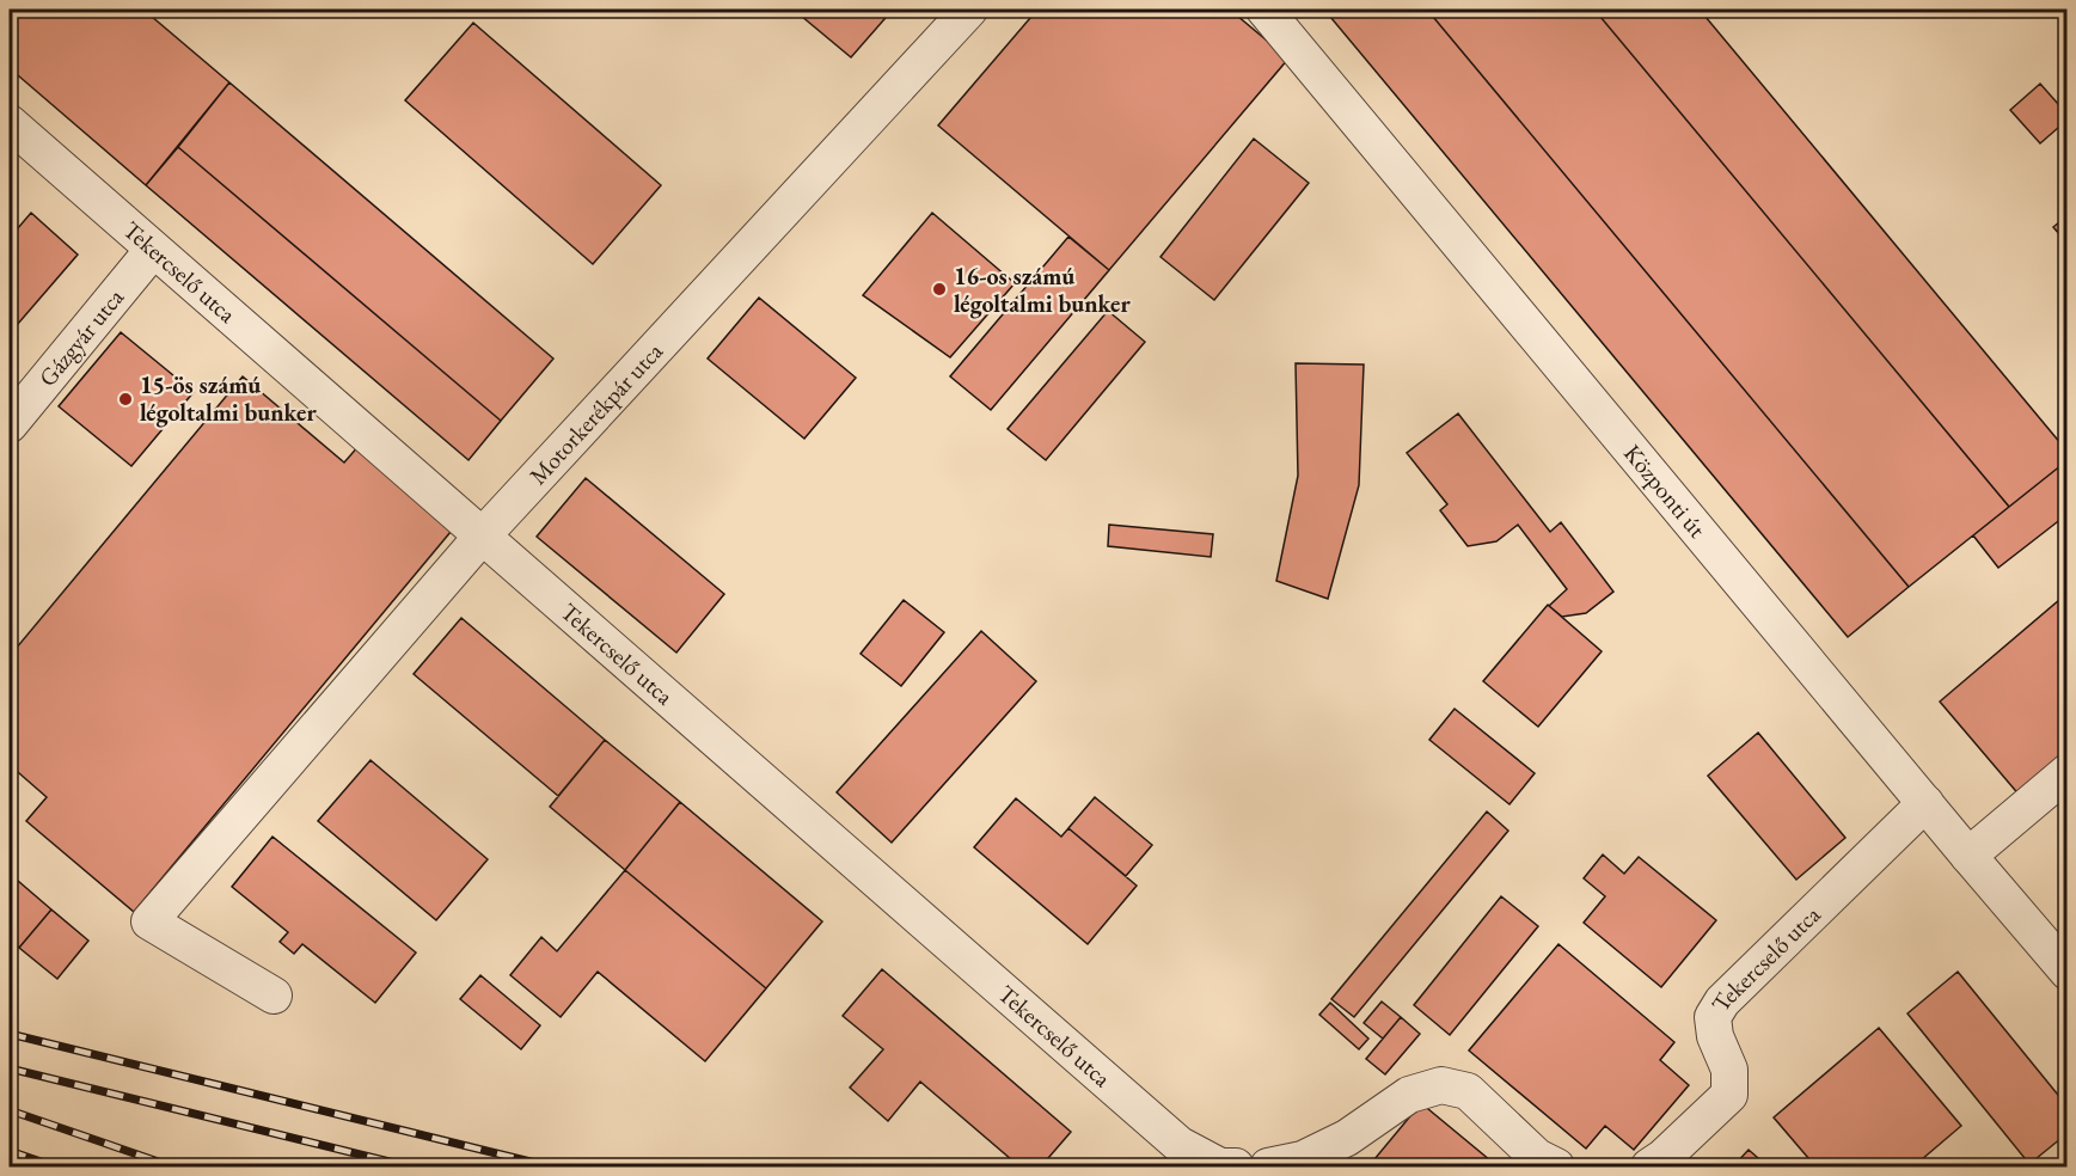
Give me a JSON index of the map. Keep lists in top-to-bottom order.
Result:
{
  "streets": {
    "street": [
      "Tekercselő utca",
      "Gázgyár utca",
      "Motorkerékpár utca",
      "Központi út"
    ]
  },
  "crossings": [
    ["Tekercselő utca", "Gázgyár utca"],
    ["Tekercselő utca", "Motorkerékpár utca"],
    ["Tekercselő utca", "Központi út"]
  ],
  "places": ["16-os számú légoltalmi bunker", "15-ös számú légoltalmi bunker"]
}
